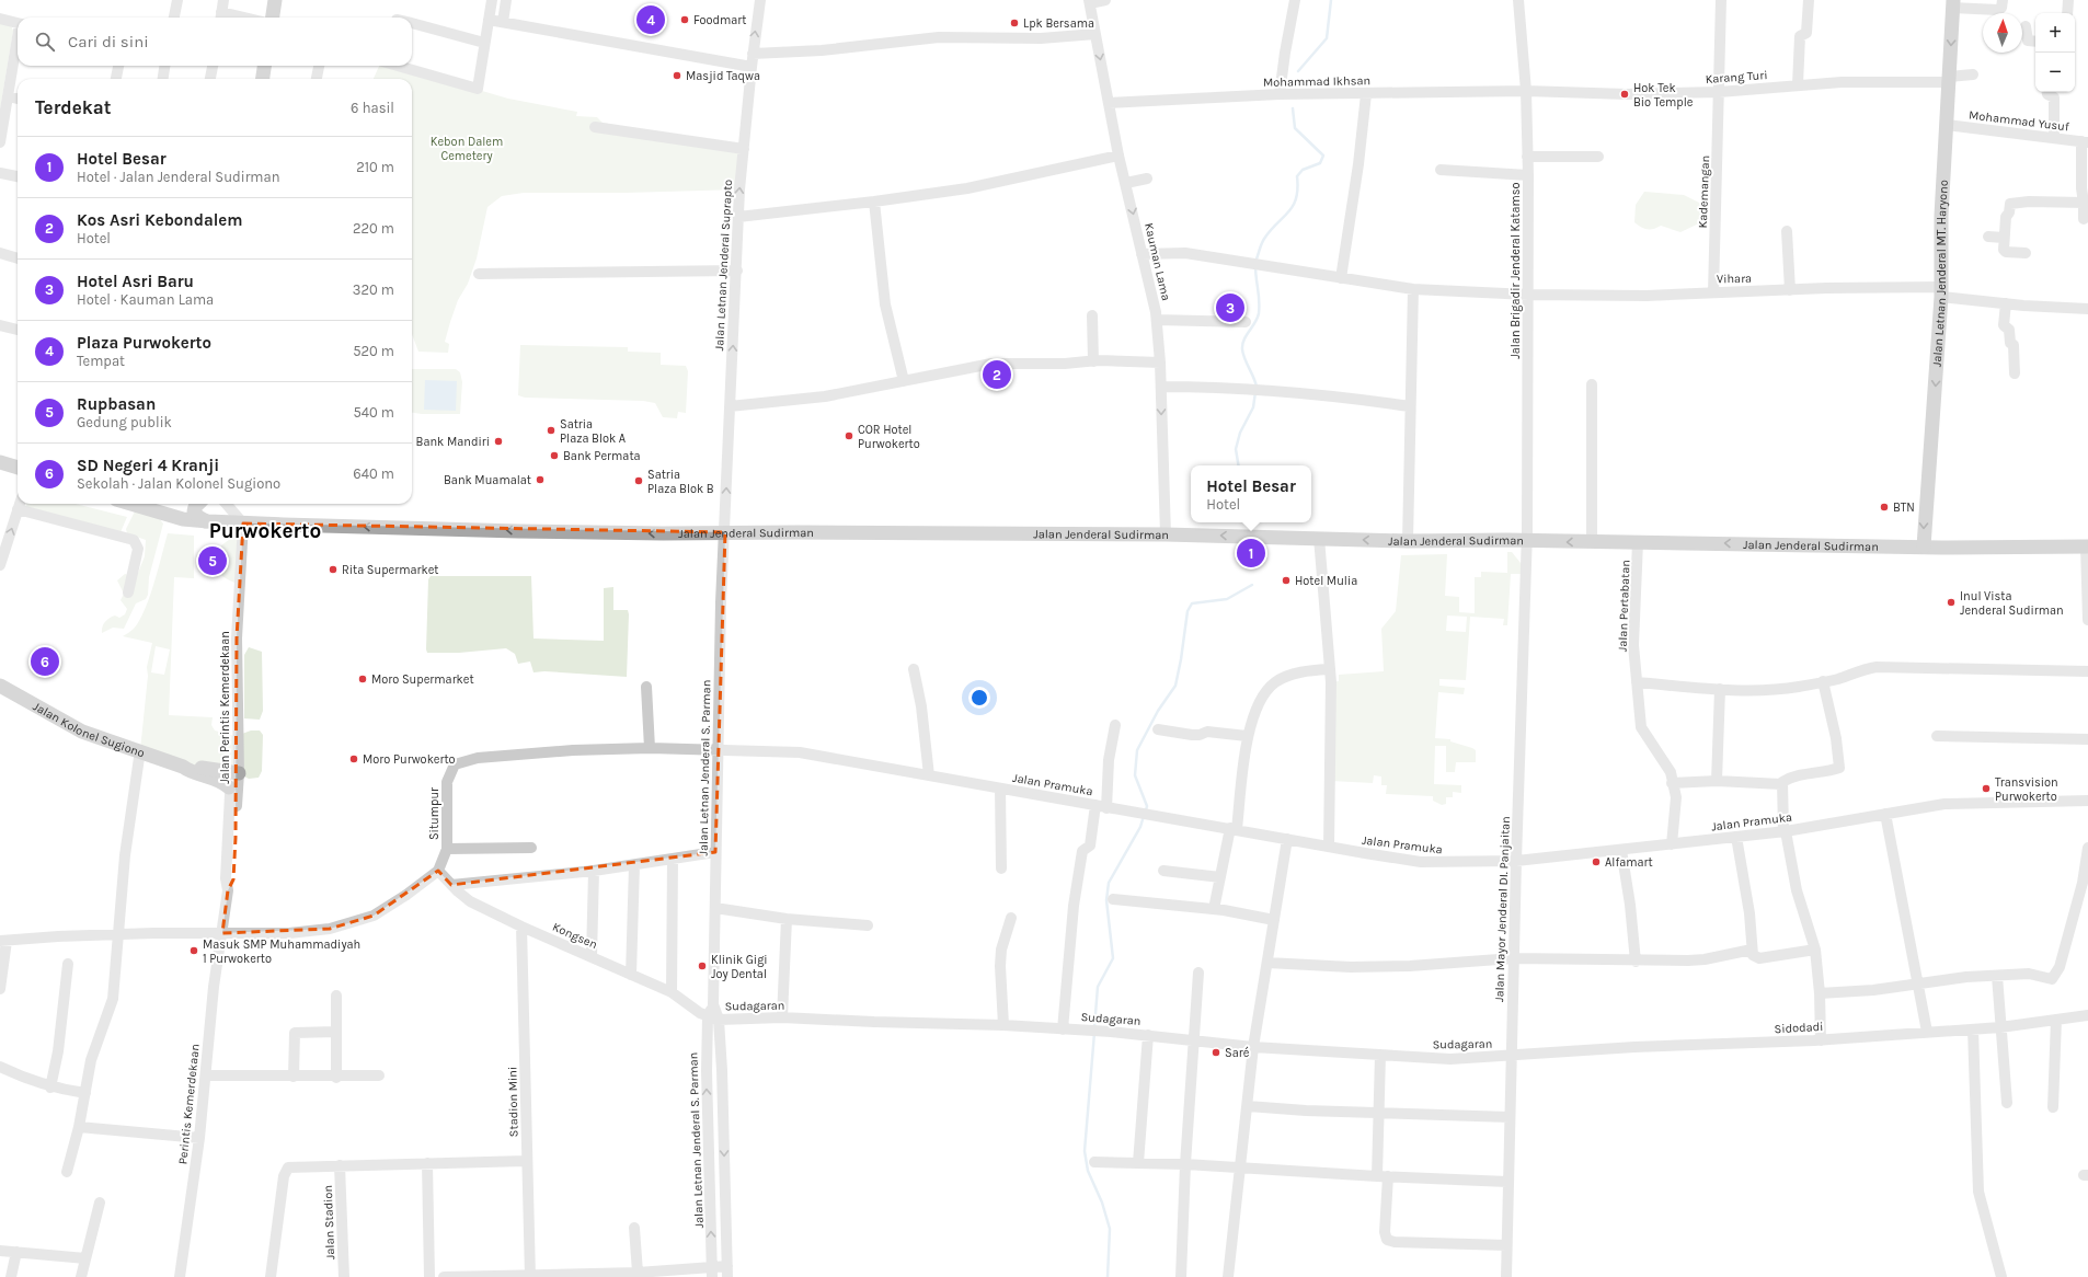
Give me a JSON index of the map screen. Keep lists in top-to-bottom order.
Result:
{
  "streets": {
    "main road": ["Jalan Letnan Jenderal MT. Haryono", "Jalan Jenderal Sudirman", "Jalan Kolonel Sugiono"],
    "street": [
      "Karang Turi",
      "Mohammad Ikhsan",
      "Mohammad Yusuf",
      "Kademangan",
      "Kauman Lama",
      "Jalan Letnan Jenderal Suprapto",
      "Jalan Brigadir Jenderal Katamso",
      "Vihara",
      "Jalan Pertabatan",
      "Jalan Perintis Kemerdekaan",
      "Jalan Letnan Jenderal S. Parman",
      "Jalan Pramuka",
      "Situmpur",
      "Jalan Mayor Jenderal DI. Panjaitan",
      "Kongsen",
      "Sudagaran",
      "Sidodadi",
      "Stadion Mini",
      "Perintis Kemerdekaan",
      "Jalan Stadion"
    ]
  },
  "crossings": [
    ["Karang Turi", "Mohammad Ikhsan"],
    ["Karang Turi", "Kademangan"],
    ["Karang Turi", "Jalan Brigadir Jenderal Katamso"],
    ["Karang Turi", "Jalan Letnan Jenderal MT. Haryono"],
    ["Mohammad Ikhsan", "Kauman Lama"],
    ["Mohammad Ikhsan", "Jalan Brigadir Jenderal Katamso"],
    ["Mohammad Yusuf", "Jalan Letnan Jenderal MT. Haryono"],
    ["Kademangan", "Vihara"],
    ["Kauman Lama", "Vihara"],
    ["Kauman Lama", "Jalan Jenderal Sudirman"],
    ["Jalan Letnan Jenderal Suprapto", "Jalan Jenderal Sudirman"],
    ["Jalan Letnan Jenderal Suprapto", "Jalan Letnan Jenderal S. Parman"],
    ["Jalan Brigadir Jenderal Katamso", "Vihara"],
    ["Jalan Brigadir Jenderal Katamso", "Jalan Jenderal Sudirman"],
    ["Jalan Brigadir Jenderal Katamso", "Jalan Mayor Jenderal DI. Panjaitan"],
    ["Jalan Letnan Jenderal MT. Haryono", "Vihara"],
    ["Jalan Letnan Jenderal MT. Haryono", "Jalan Jenderal Sudirman"],
    ["Jalan Jenderal Sudirman", "Jalan Pertabatan"],
    ["Jalan Jenderal Sudirman", "Jalan Perintis Kemerdekaan"],
    ["Jalan Jenderal Sudirman", "Jalan Letnan Jenderal S. Parman"],
    ["Jalan Jenderal Sudirman", "Jalan Mayor Jenderal DI. Panjaitan"],
    ["Jalan Pertabatan", "Jalan Pramuka"],
    ["Jalan Perintis Kemerdekaan", "Jalan Kolonel Sugiono"],
    ["Jalan Perintis Kemerdekaan", "Situmpur"],
    ["Jalan Perintis Kemerdekaan", "Perintis Kemerdekaan"],
    ["Jalan Letnan Jenderal S. Parman", "Jalan Pramuka"],
    ["Jalan Letnan Jenderal S. Parman", "Situmpur"],
    ["Jalan Letnan Jenderal S. Parman", "Kongsen"],
    ["Jalan Letnan Jenderal S. Parman", "Sudagaran"],
    ["Jalan Pramuka", "Situmpur"],
    ["Jalan Pramuka", "Jalan Mayor Jenderal DI. Panjaitan"],
    ["Situmpur", "Kongsen"],
    ["Situmpur", "Perintis Kemerdekaan"],
    ["Jalan Mayor Jenderal DI. Panjaitan", "Sudagaran"],
    ["Jalan Mayor Jenderal DI. Panjaitan", "Sidodadi"],
    ["Kongsen", "Sudagaran"],
    ["Kongsen", "Stadion Mini"],
    ["Sudagaran", "Sidodadi"]
  ],
  "one_way": [
    "Kauman Lama",
    "Jalan Letnan Jenderal Suprapto",
    "Jalan Letnan Jenderal MT. Haryono",
    "Jalan Jenderal Sudirman"
  ],
  "districts": ["Purwokerto"],
  "parks": ["Kebon Dalem Cemetery"],
  "places": [
    "Foodmart",
    "Lpk Bersama",
    "Masjid Taqwa",
    "Hok Tek Bio Temple",
    "Satria Plaza Blok A",
    "COR Hotel Purwokerto",
    "Bank Mandiri",
    "Bank Permata",
    "Bank Muamalat",
    "Satria Plaza Blok B",
    "BTN",
    "Rita Supermarket",
    "Hotel Mulia",
    "Inul Vista Jenderal Sudirman",
    "Moro Supermarket",
    "Moro Purwokerto",
    "Transvision Purwokerto",
    "Alfamart",
    "Masuk SMP Muhammadiyah 1 Purwokerto",
    "Klinik Gigi Joy Dental",
    "Saré"
  ],
  "north": "top",
  "page": {
    "pins": [
      "4",
      "3",
      "2",
      "1",
      "5",
      "6"
    ],
    "map_buttons": ["+", "−"],
    "search": "Cari di sini",
    "heading": ["Terdekat", "6 hasil"],
    "list": [
      {
        "mark": "1",
        "name": "Hotel Besar",
        "note": "Hotel · Jalan Jenderal Sudirman",
        "value": "210 m"
      },
      {
        "mark": "2",
        "name": "Kos Asri Kebondalem",
        "note": "Hotel",
        "value": "220 m"
      },
      {
        "mark": "3",
        "name": "Hotel Asri Baru",
        "note": "Hotel · Kauman Lama",
        "value": "320 m"
      },
      {
        "mark": "4",
        "name": "Plaza Purwokerto",
        "note": "Tempat",
        "value": "520 m"
      },
      {
        "mark": "5",
        "name": "Rupbasan",
        "note": "Gedung publik",
        "value": "540 m"
      },
      {
        "mark": "6",
        "name": "SD Negeri 4 Kranji",
        "note": "Sekolah · Jalan Kolonel Sugiono",
        "value": "640 m"
      }
    ],
    "popup": ["Hotel Besar", "Hotel"]
  }
}
